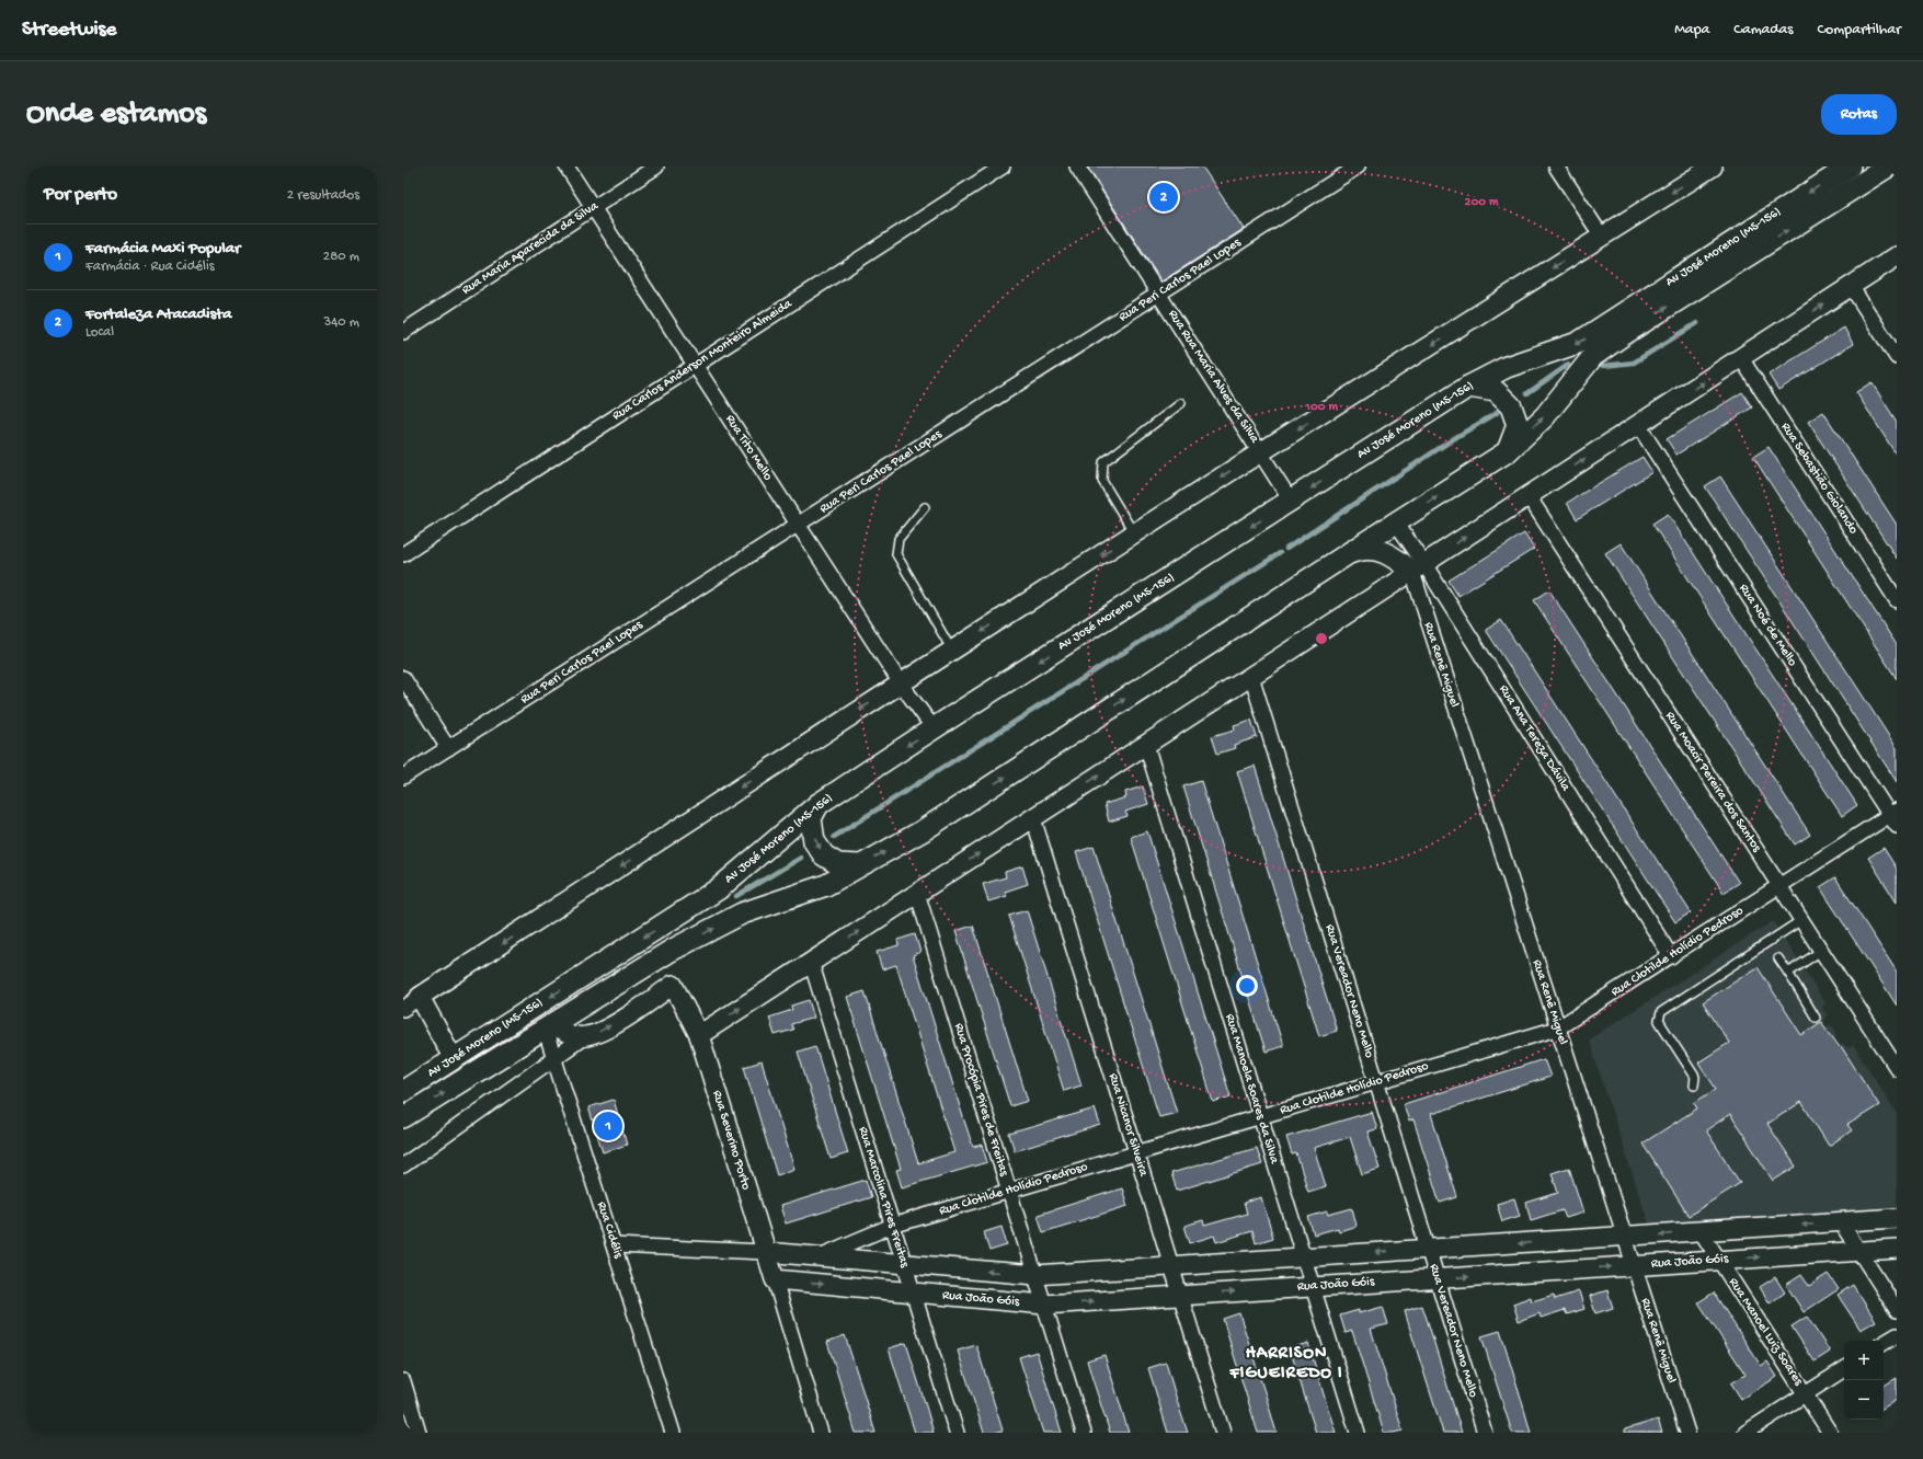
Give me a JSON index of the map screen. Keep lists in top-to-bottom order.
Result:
{
  "streets": {
    "main road": ["Av José Moreno (MS-156)"],
    "street": [
      "Rua Maria Aparecida da Silva",
      "Rua Peri Carlos Pael Lopes",
      "Rua Carlos Anderson Monteiro Almeida",
      "Rua Rua Maria Alves da Silva",
      "Rua Tito Mello",
      "Rua Sebastião Giolando",
      "Rua Noé de Mello",
      "Rua Renê Miguel",
      "Rua Ana Tereza Dávila",
      "Rua Moacir Pereira dos Santos",
      "Rua Clotilde Holídio Pedroso",
      "Rua Vereador Neno Mello",
      "Rua Manoela Soares da Silva",
      "Rua Procópia Pires de Freitas",
      "Rua Nicanor Silveira",
      "Rua Severino Porto",
      "Rua Marcolina Pires Freitas",
      "Rua Cidélis",
      "Rua João Góis",
      "Rua Manoel Luiz Soares"
    ]
  },
  "crossings": [
    ["Av José Moreno (MS-156)", "Rua Rua Maria Alves da Silva"],
    ["Av José Moreno (MS-156)", "Rua Tito Mello"],
    ["Av José Moreno (MS-156)", "Rua Ana Tereza Dávila"],
    ["Av José Moreno (MS-156)", "Rua Cidélis"],
    ["Rua Maria Aparecida da Silva", "Rua Tito Mello"],
    ["Rua Peri Carlos Pael Lopes", "Rua Rua Maria Alves da Silva"],
    ["Rua Peri Carlos Pael Lopes", "Rua Tito Mello"],
    ["Rua Carlos Anderson Monteiro Almeida", "Rua Tito Mello"],
    ["Rua Noé de Mello", "Rua Clotilde Holídio Pedroso"],
    ["Rua Renê Miguel", "Rua Ana Tereza Dávila"],
    ["Rua Renê Miguel", "Rua Clotilde Holídio Pedroso"],
    ["Rua Renê Miguel", "Rua João Góis"],
    ["Rua Ana Tereza Dávila", "Rua Clotilde Holídio Pedroso"],
    ["Rua Moacir Pereira dos Santos", "Rua Clotilde Holídio Pedroso"],
    ["Rua Clotilde Holídio Pedroso", "Rua Vereador Neno Mello"],
    ["Rua Clotilde Holídio Pedroso", "Rua Manoela Soares da Silva"],
    ["Rua Clotilde Holídio Pedroso", "Rua Procópia Pires de Freitas"],
    ["Rua Clotilde Holídio Pedroso", "Rua Nicanor Silveira"],
    ["Rua Clotilde Holídio Pedroso", "Rua Severino Porto"],
    ["Rua Clotilde Holídio Pedroso", "Rua Marcolina Pires Freitas"],
    ["Rua Vereador Neno Mello", "Rua João Góis"],
    ["Rua Manoela Soares da Silva", "Rua João Góis"],
    ["Rua Procópia Pires de Freitas", "Rua João Góis"],
    ["Rua Nicanor Silveira", "Rua João Góis"],
    ["Rua Severino Porto", "Rua João Góis"],
    ["Rua Marcolina Pires Freitas", "Rua João Góis"],
    ["Rua João Góis", "Rua Manoel Luiz Soares"]
  ],
  "districts": ["HARRISON FIGUEIREDO I"],
  "page": {
    "header": "Streetwise",
    "nav": ["Mapa", "Camadas", "Compartilhar"],
    "buttons": "Rotas",
    "title": "Onde estamos",
    "heading": ["Por perto", "2 resultados"],
    "pins": ["2", "1"],
    "list": [
      {
        "mark": "1",
        "name": "Farmácia Maxi Popular",
        "note": "Farmácia · Rua Cidélis",
        "value": "280 m"
      },
      {
        "mark": "2",
        "name": "Fortaleza Atacadista",
        "note": "Local",
        "value": "340 m"
      }
    ],
    "map_buttons": ["+", "−"]
  },
  "rings": ["200 m", "100 m"]
}
